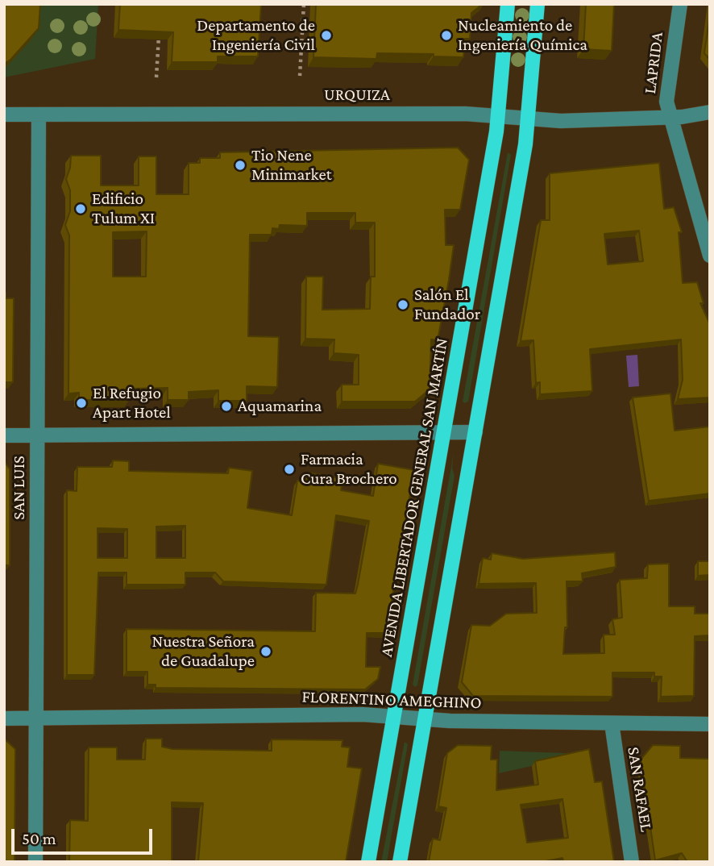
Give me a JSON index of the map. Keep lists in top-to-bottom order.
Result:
{
  "streets": {
    "main road": ["AVENIDA LIBERTADOR GENERAL SAN MARTÍN"],
    "street": [
      "LAPRIDA",
      "URQUIZA",
      "SAN LUIS",
      "FLORENTINO AMEGHINO",
      "SAN RAFAEL"
    ]
  },
  "crossings": [
    ["LAPRIDA", "URQUIZA"],
    ["URQUIZA", "SAN LUIS"],
    ["URQUIZA", "AVENIDA LIBERTADOR GENERAL SAN MARTÍN"],
    ["SAN LUIS", "FLORENTINO AMEGHINO"],
    ["AVENIDA LIBERTADOR GENERAL SAN MARTÍN", "FLORENTINO AMEGHINO"],
    ["FLORENTINO AMEGHINO", "SAN RAFAEL"]
  ],
  "places": [
    "Departamento de Ingeniería Civil",
    "Nucleamiento de Ingeniería Química",
    "Tio Nene Minimarket",
    "Edificio Tulum XI",
    "Salón El Fundador",
    "El Refugio Apart Hotel",
    "Aquamarina",
    "Farmacia Cura Brochero",
    "Nuestra Señora de Guadalupe"
  ],
  "scale_bar": "50 m"
}
